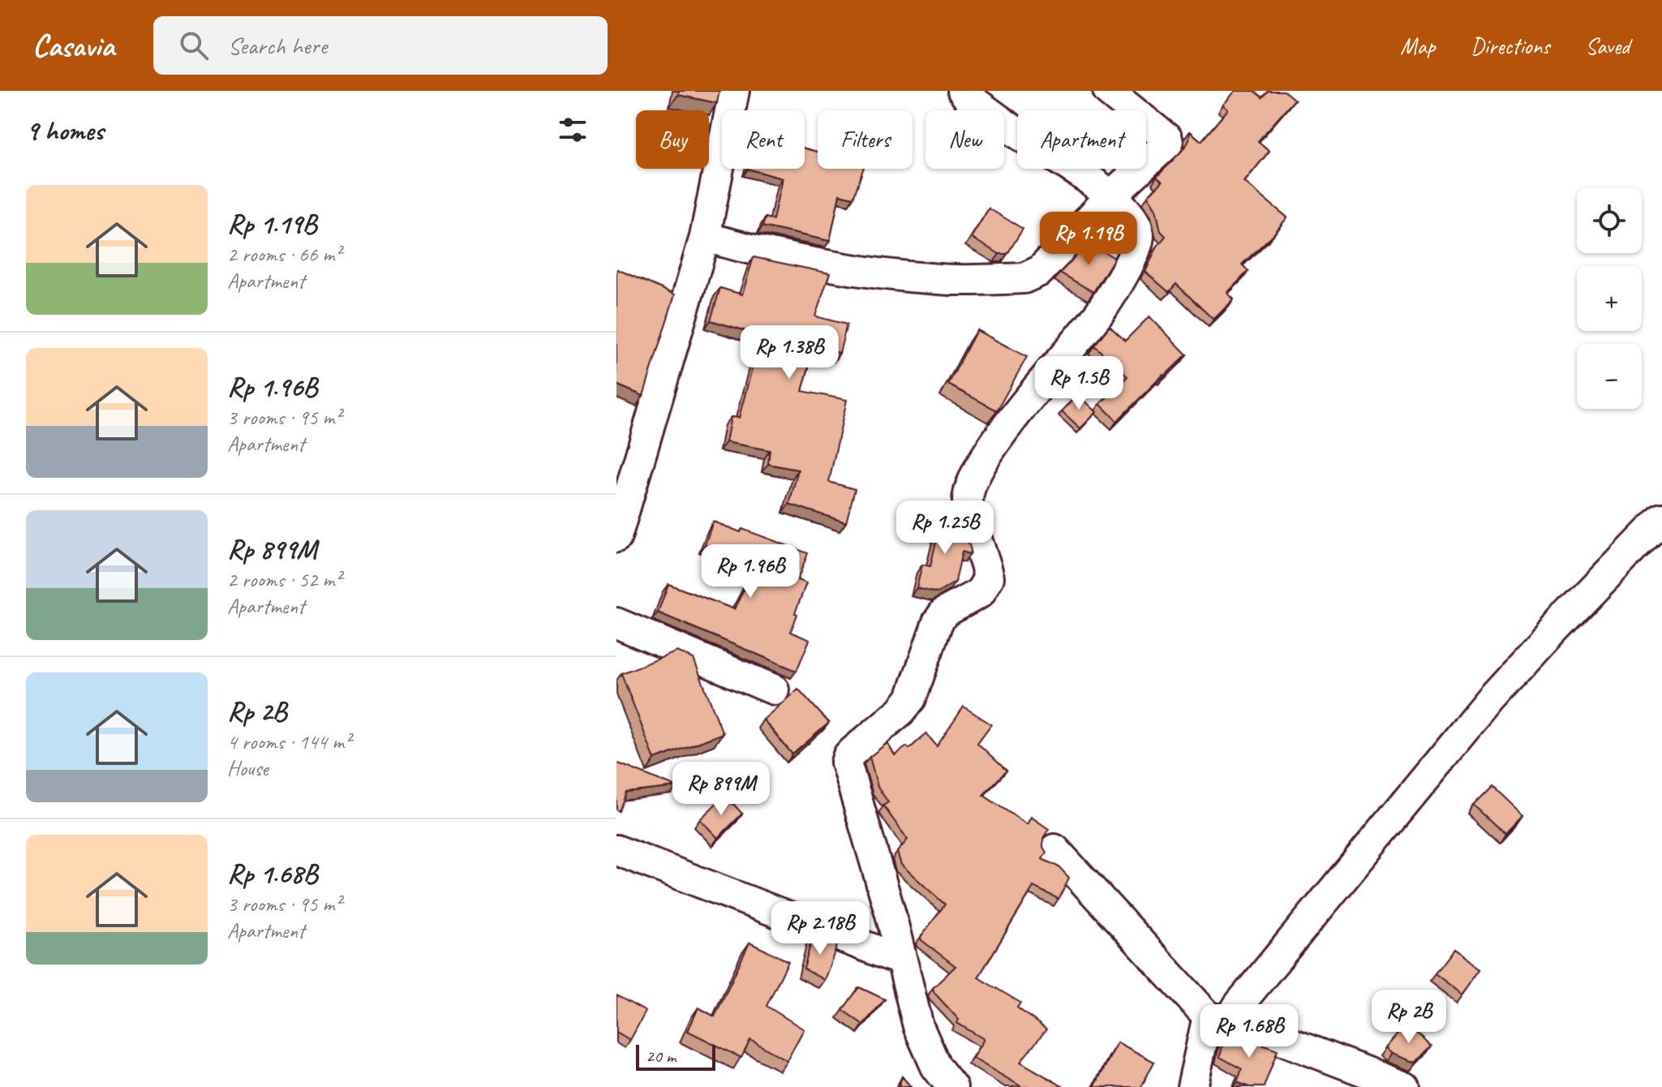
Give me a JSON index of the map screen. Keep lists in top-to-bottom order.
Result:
{
  "scale_bar": "20 m",
  "page": {
    "header": "Casavia",
    "search": "Search here",
    "nav": ["Map", "Directions", "Saved"],
    "heading": "9 homes",
    "chip": [
      "Buy",
      "Rent",
      "Filters",
      "New",
      "Apartment"
    ],
    "list": [
      {
        "name": "Rp 1.19B",
        "note": "2 rooms · 66 m² · Apartment"
      },
      {
        "name": "Rp 1.96B",
        "note": "3 rooms · 95 m² · Apartment"
      },
      {
        "name": "Rp 899M",
        "note": "2 rooms · 52 m² · Apartment"
      },
      {
        "name": "Rp 2B",
        "note": "4 rooms · 144 m² · House"
      },
      {
        "name": "Rp 1.68B",
        "note": "3 rooms · 95 m² · Apartment"
      }
    ],
    "map_buttons": ["+", "−"],
    "price": [
      "Rp 1.19B",
      "Rp 1.38B",
      "Rp 1.5B",
      "Rp 1.25B",
      "Rp 1.96B",
      "Rp 899M",
      "Rp 2.18B",
      "Rp 2B",
      "Rp 1.68B"
    ],
    "scale": "20 m"
  }
}
